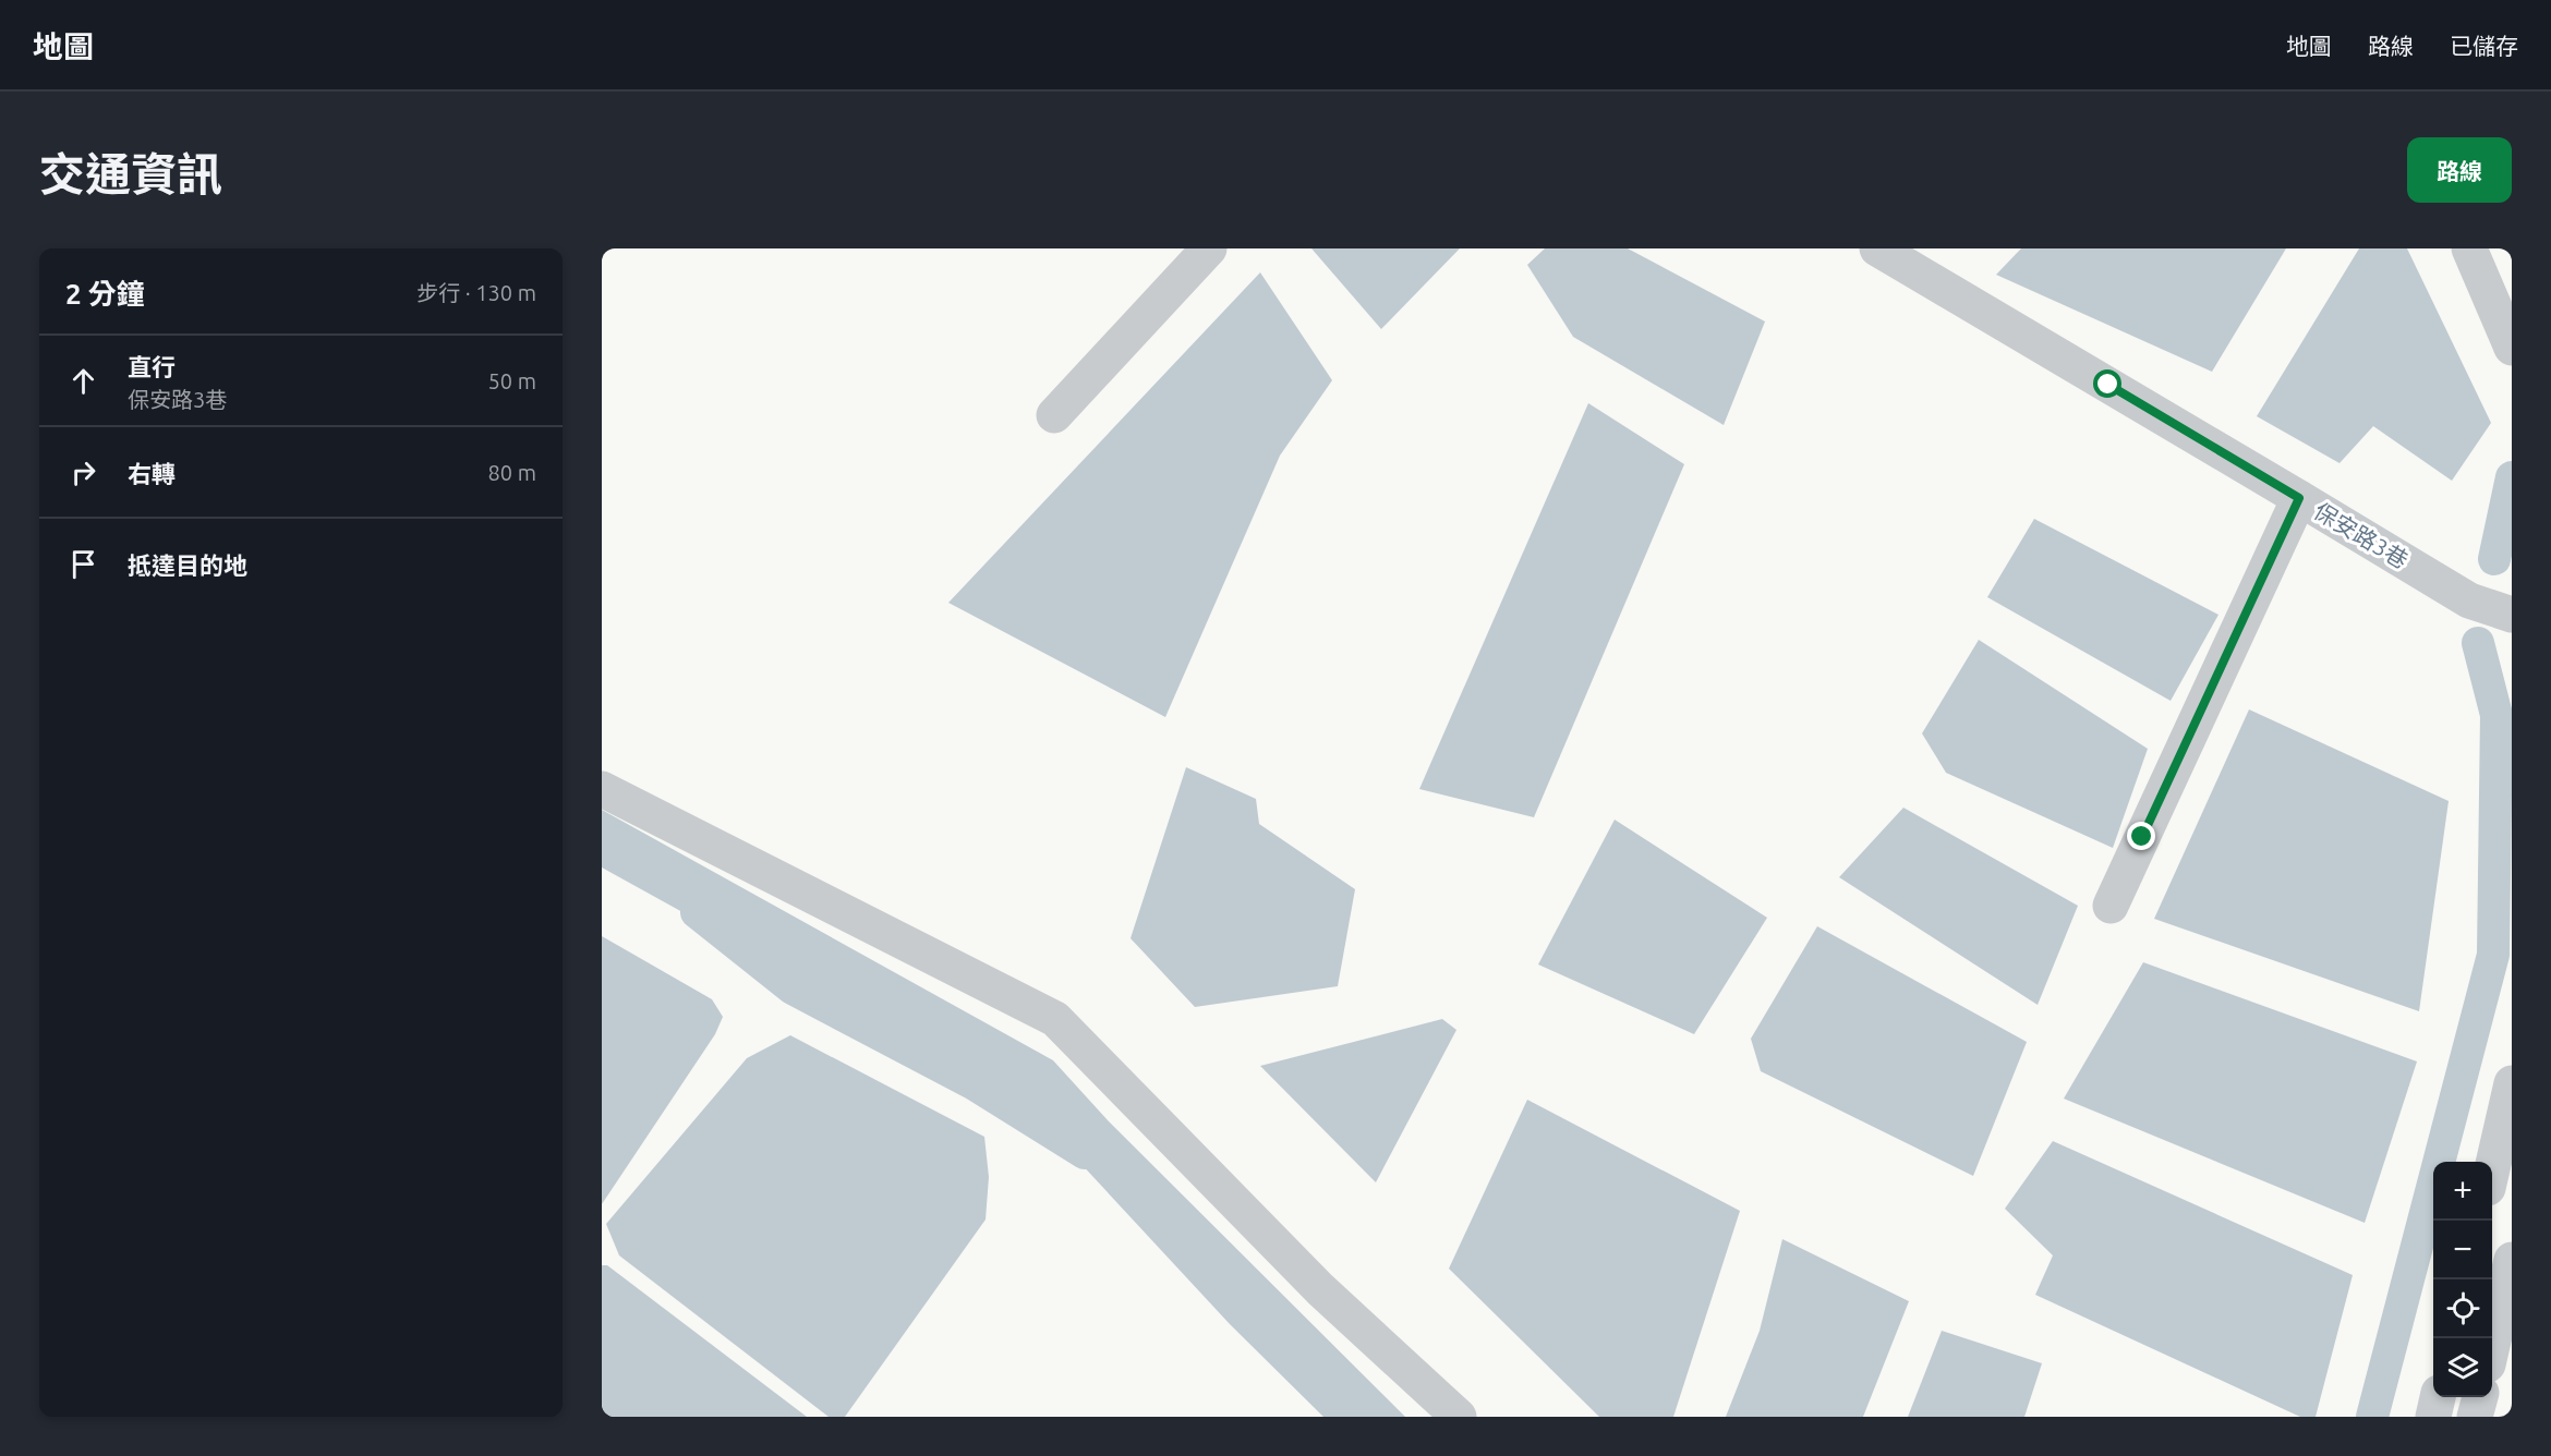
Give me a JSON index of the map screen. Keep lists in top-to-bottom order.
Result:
{
  "streets": {
    "street": ["保安路3巷"]
  },
  "page": {
    "header": "地圖",
    "nav": ["地圖", "路線", "已儲存"],
    "title": "交通資訊",
    "buttons": "路線",
    "heading": ["2 分鐘", "步行 · 130 m"],
    "list": [
      ["直行", "保安路3巷", "50 m"],
      ["右轉", "80 m"],
      "抵達目的地"
    ],
    "map_buttons": ["+", "−"]
  }
}
